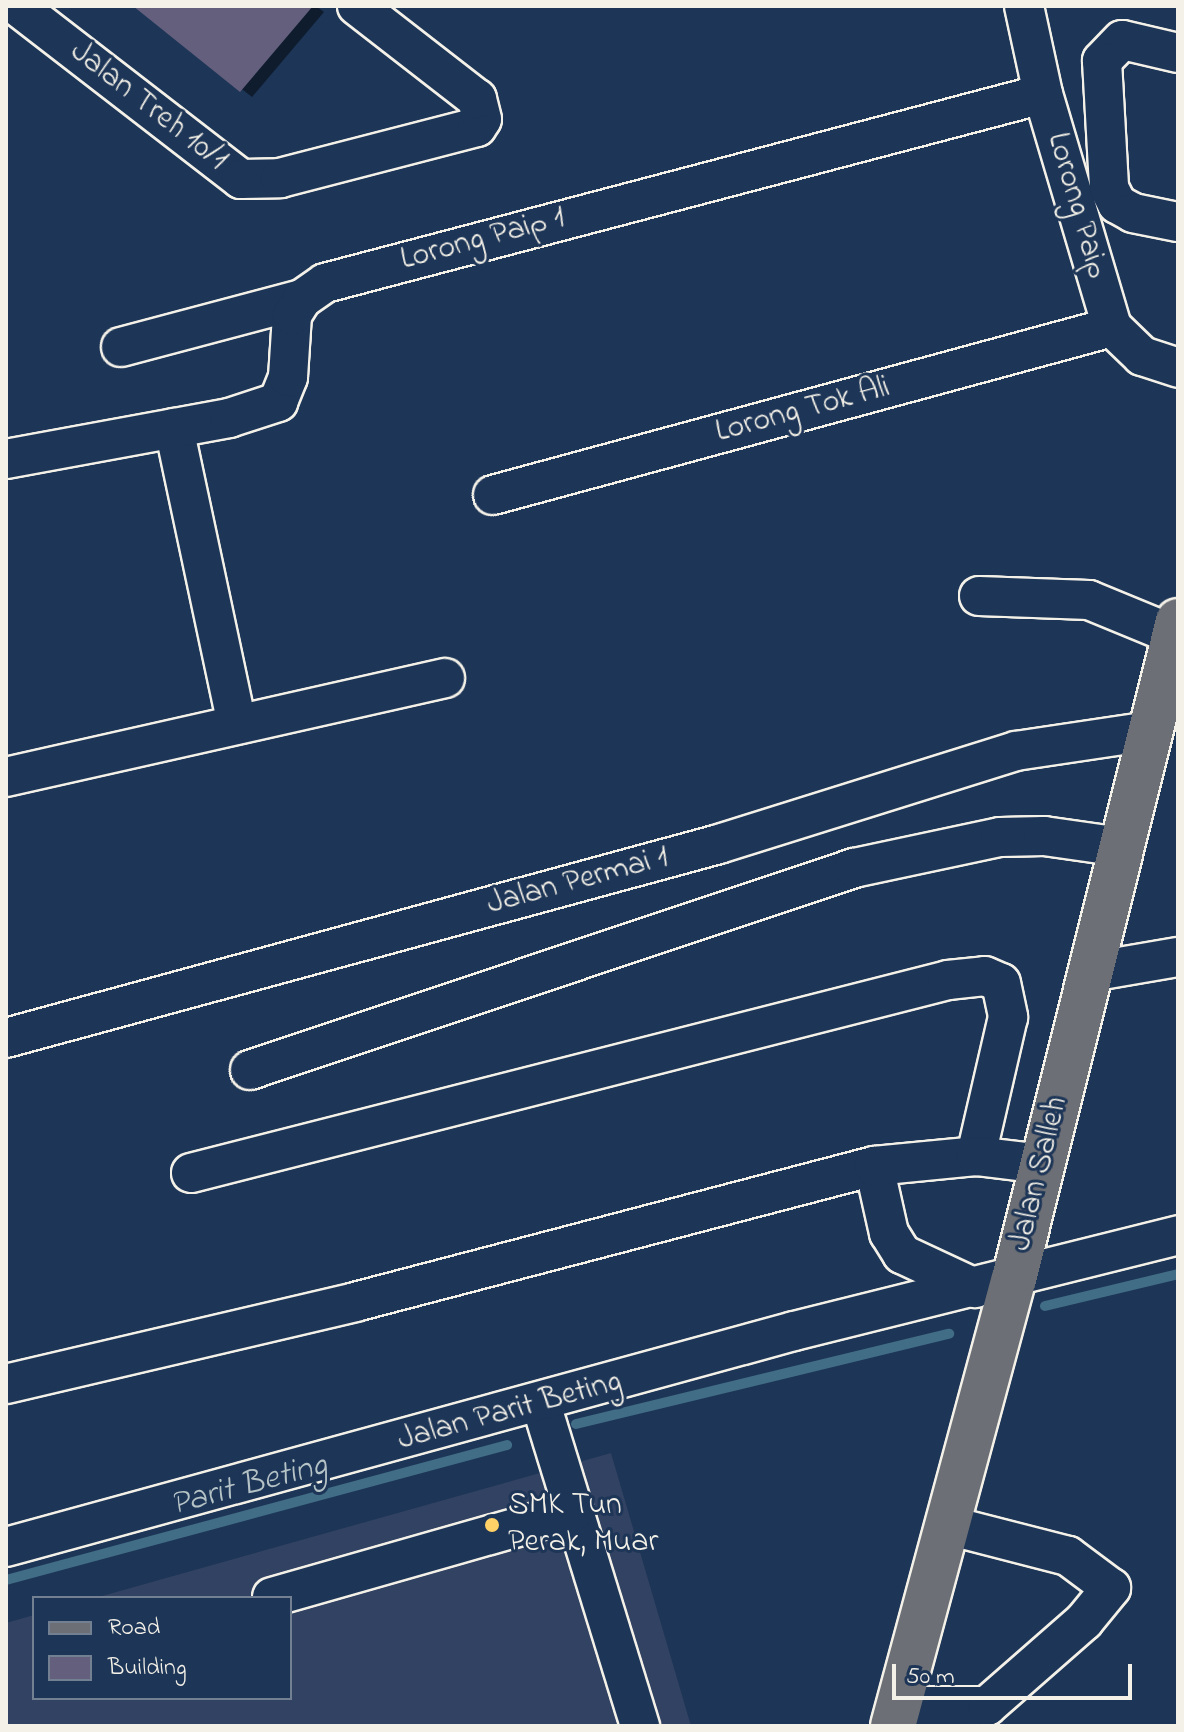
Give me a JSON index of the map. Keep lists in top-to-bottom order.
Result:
{
  "streets": {
    "main road": ["Jalan Salleh"],
    "street": [
      "Jalan Treh 10/1",
      "Lorong Paip",
      "Lorong Paip 1",
      "Lorong Tok Ali",
      "Jalan Permai 1",
      "Jalan Parit Beting"
    ]
  },
  "crossings": [
    ["Lorong Paip", "Lorong Paip 1"],
    ["Lorong Paip", "Lorong Tok Ali"],
    ["Jalan Permai 1", "Jalan Salleh"],
    ["Jalan Salleh", "Jalan Parit Beting"]
  ],
  "water": ["Parit Beting"],
  "places": ["SMK Tun Perak, Muar"],
  "legend": ["Road", "Building"],
  "scale_bar": "50 m"
}
